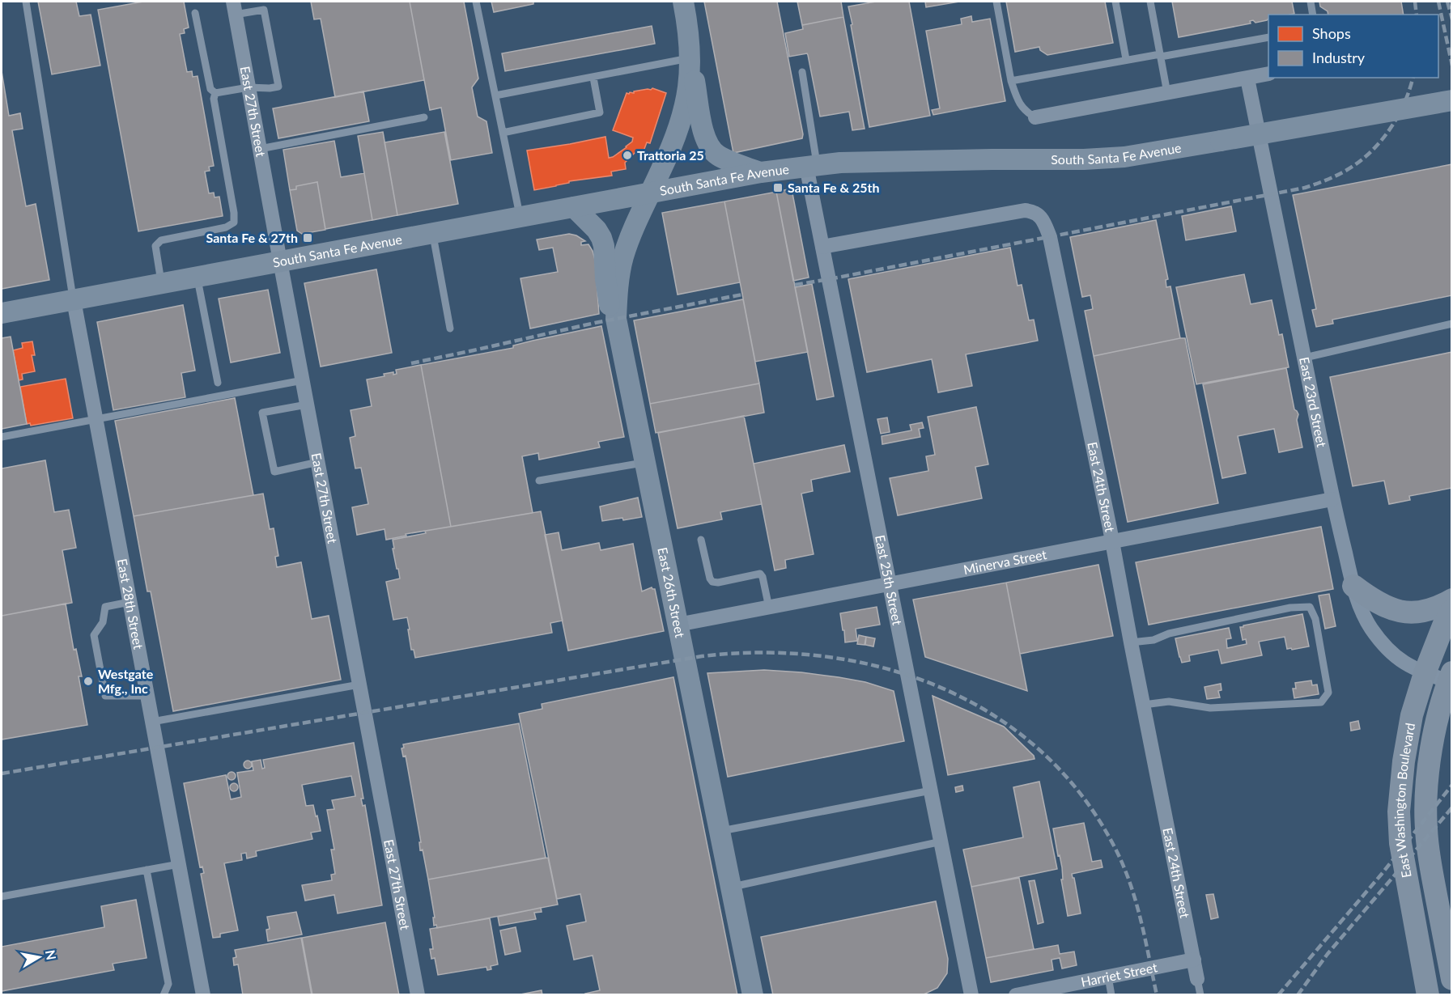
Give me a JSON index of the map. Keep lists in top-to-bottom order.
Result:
{
  "streets": {
    "main road": ["South Santa Fe Avenue", "East 26th Street", "East Washington Boulevard"],
    "street": [
      "East 27th Street",
      "East 23rd Street",
      "East 24th Street",
      "Minerva Street",
      "East 25th Street",
      "East 28th Street",
      "Harriet Street"
    ]
  },
  "crossings": [
    ["East 27th Street", "South Santa Fe Avenue"],
    ["South Santa Fe Avenue", "East 25th Street"],
    ["South Santa Fe Avenue", "East 26th Street"],
    ["South Santa Fe Avenue", "East 28th Street"],
    ["East 23rd Street", "Minerva Street"],
    ["East 23rd Street", "East Washington Boulevard"],
    ["East 24th Street", "Minerva Street"],
    ["East 24th Street", "East 25th Street"],
    ["East 24th Street", "Harriet Street"],
    ["Minerva Street", "East 25th Street"],
    ["Minerva Street", "East 26th Street"]
  ],
  "places": {
    "other": ["Trattoria 25", "Westgate Mfg., Inc"],
    "transit": ["Santa Fe & 25th", "Santa Fe & 27th"]
  },
  "legend": ["Shops", "Industry"],
  "north": "right"
}
